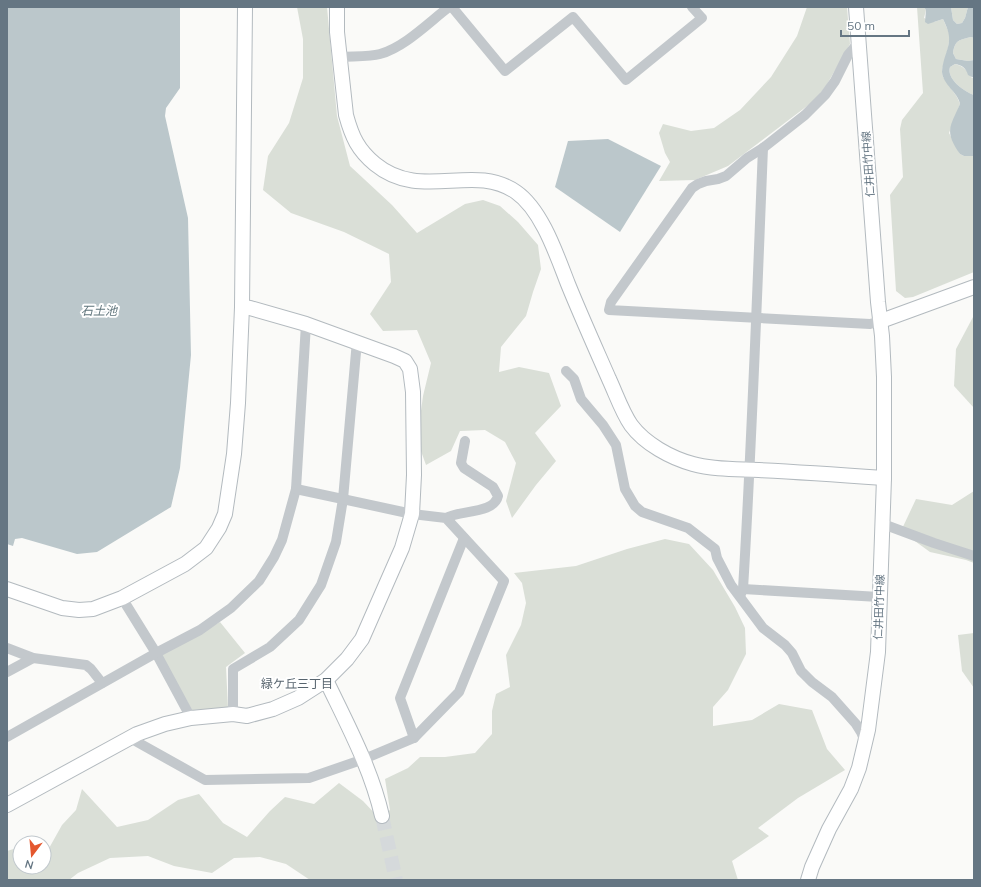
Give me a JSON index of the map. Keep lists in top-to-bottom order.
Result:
{
  "streets": {
    "street": ["仁井田竹中線"]
  },
  "districts": ["緑ケ丘三丁目"],
  "water": ["石土池"],
  "scale_bar": "50 m",
  "north": "bottom"
}
